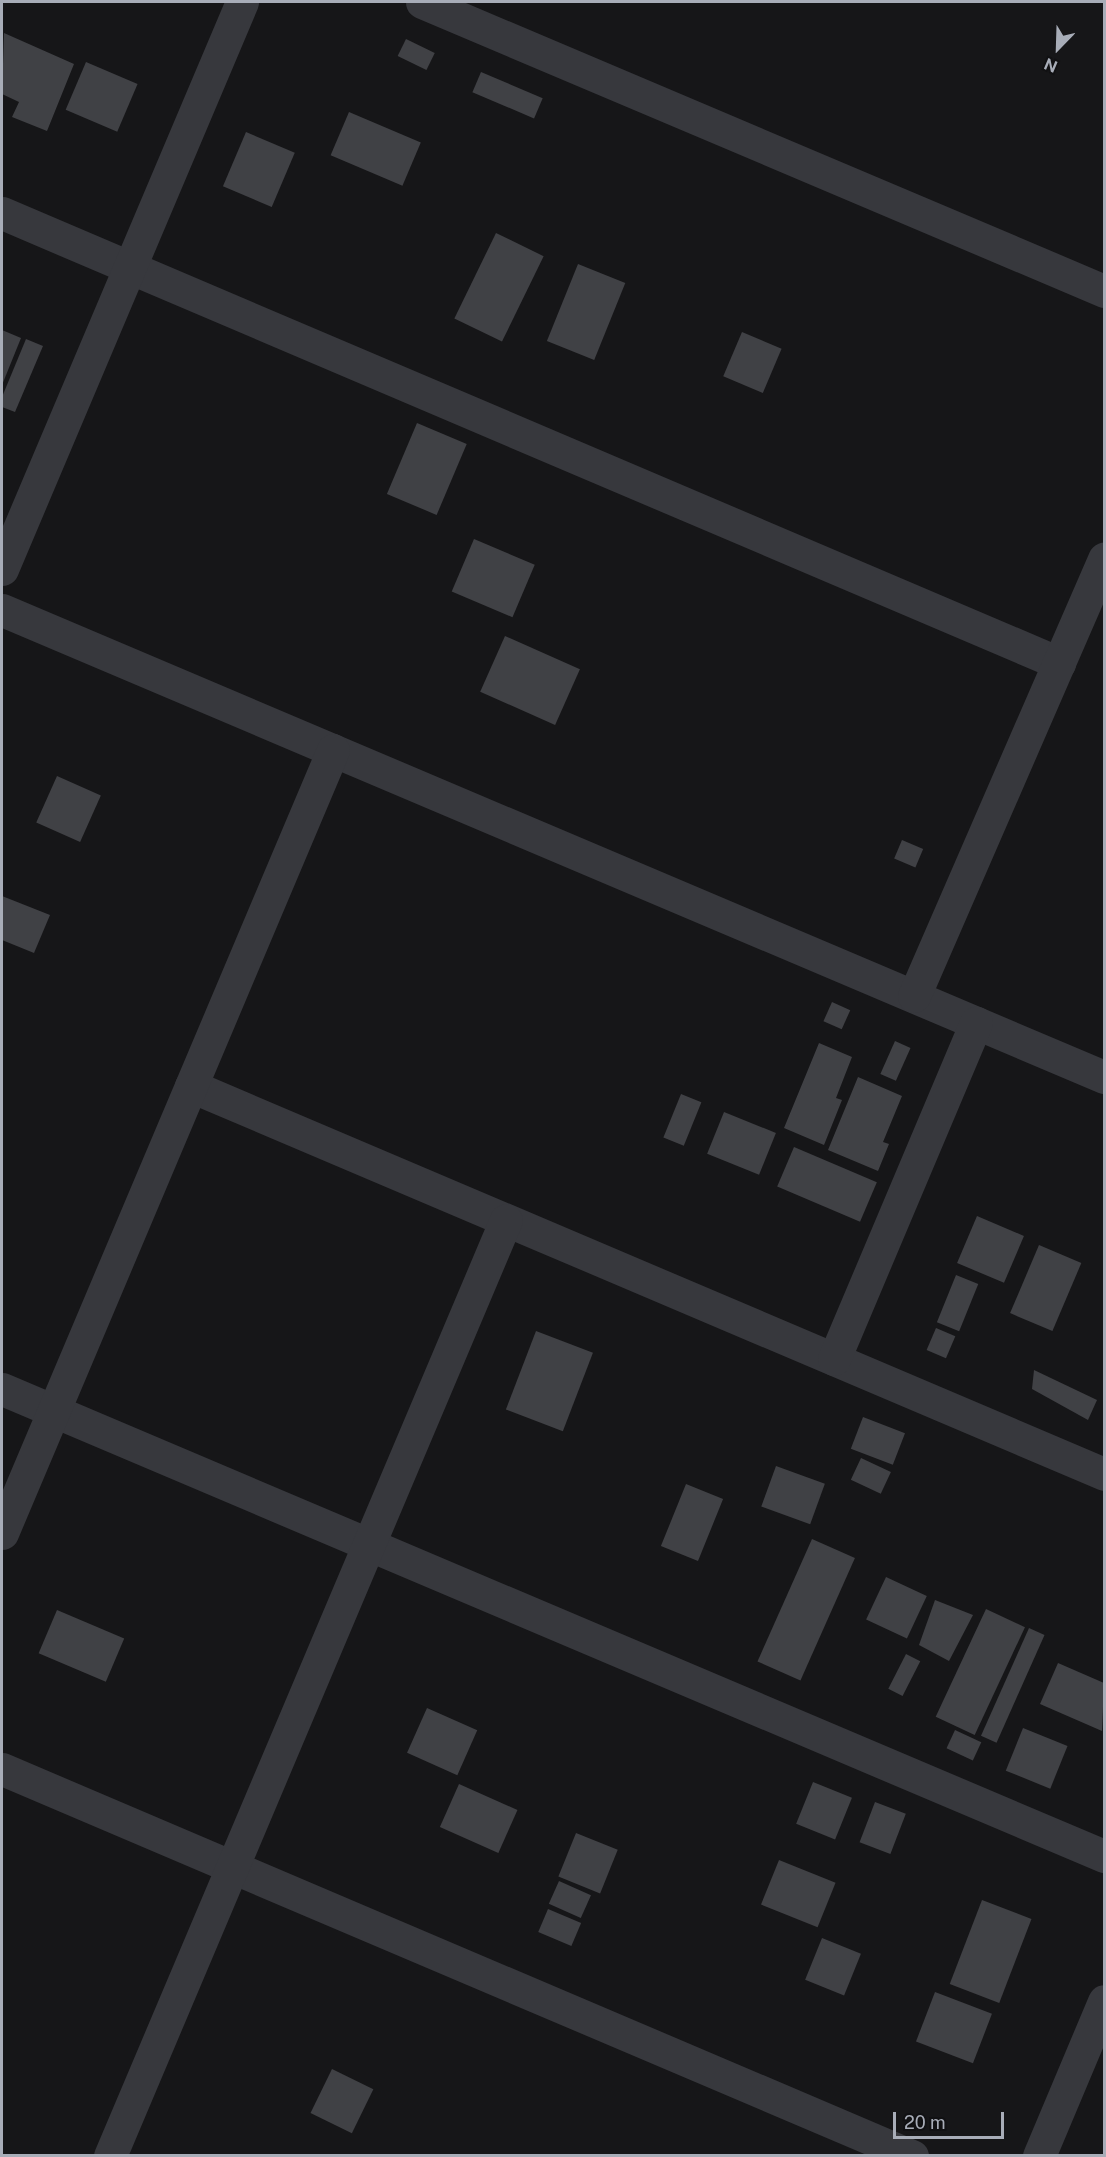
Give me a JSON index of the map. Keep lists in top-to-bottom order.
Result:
{
  "scale_bar": "20 m",
  "north": "bottom left"
}
